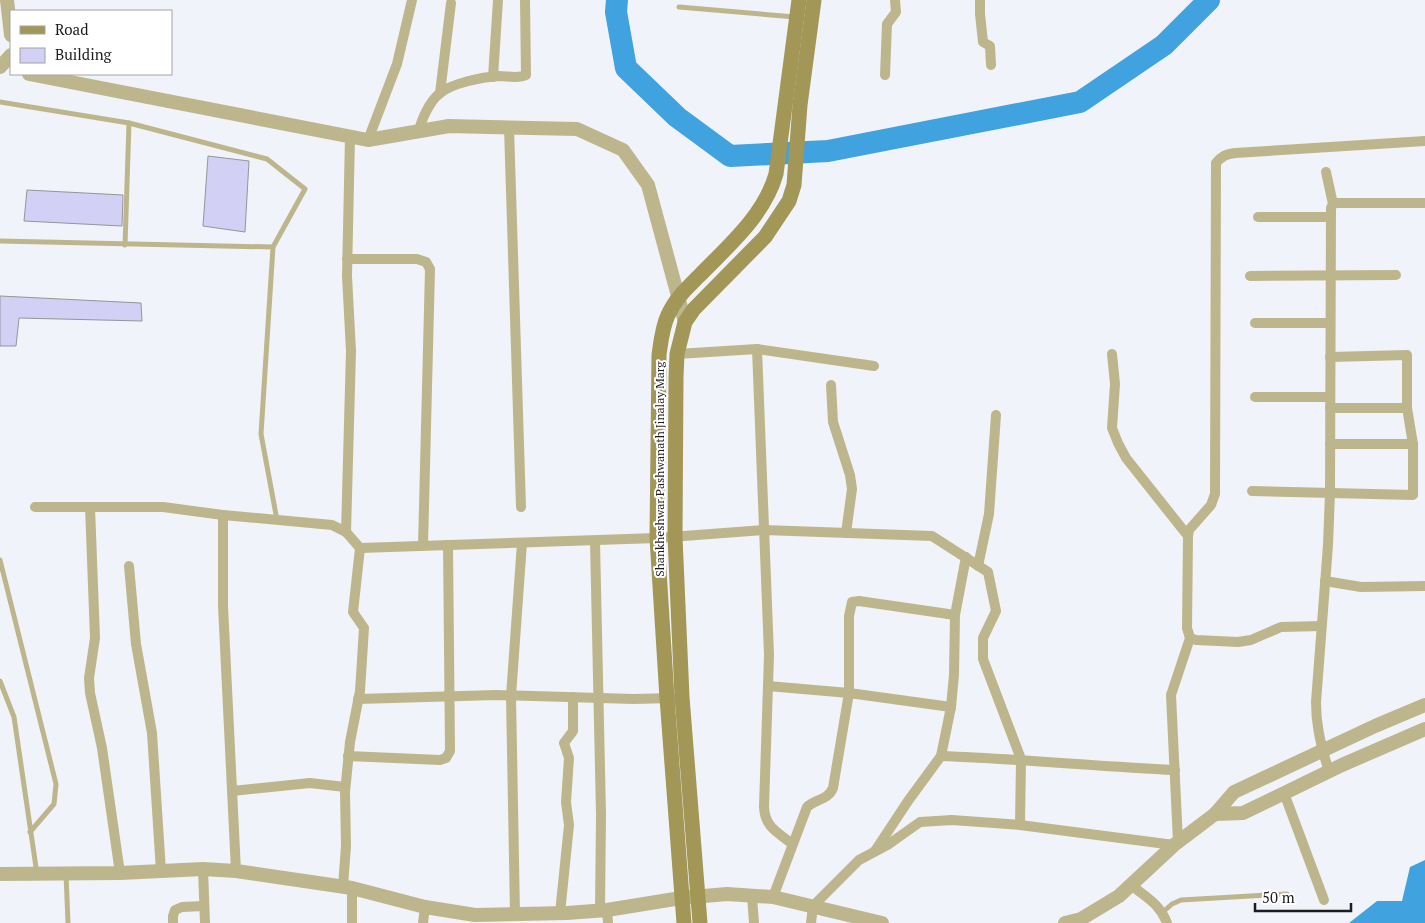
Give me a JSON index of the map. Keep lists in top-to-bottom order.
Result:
{
  "streets": {
    "main road": ["Shankheshwar Pashwanath Jinalay Marg"]
  },
  "legend": ["Road", "Building"],
  "scale_bar": "50 m"
}
